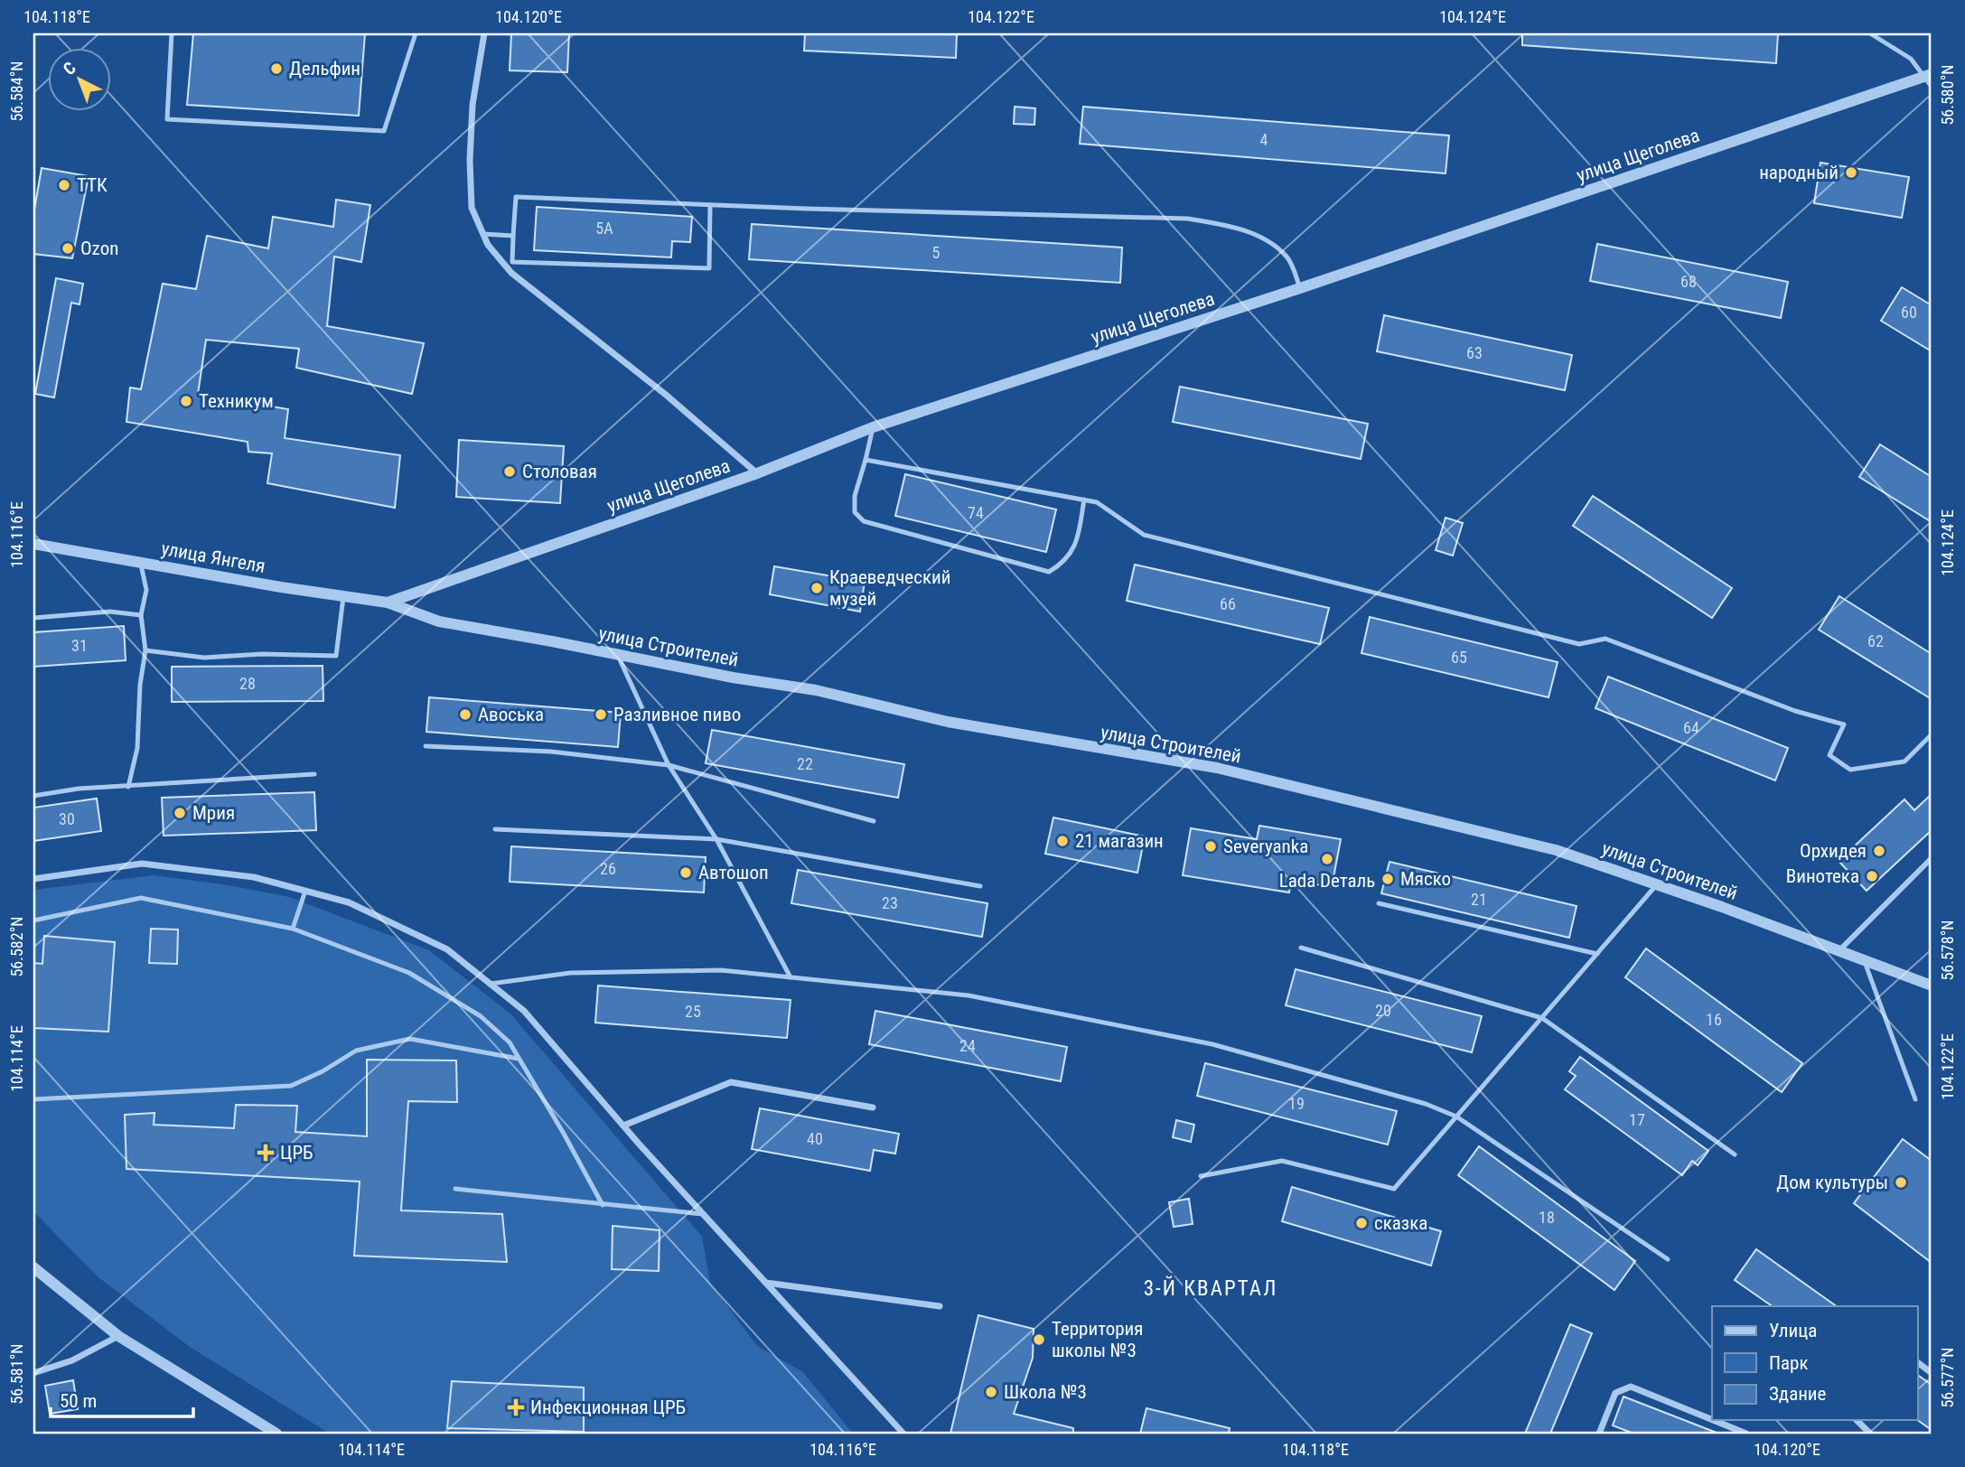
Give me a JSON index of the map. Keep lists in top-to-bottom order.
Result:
{
  "streets": {
    "street": ["улица Щеголева", "улица Янгеля", "улица Строителей"]
  },
  "crossings": [
    ["улица Щеголева", "улица Янгеля"],
    ["улица Щеголева", "улица Строителей"],
    ["улица Янгеля", "улица Строителей"]
  ],
  "districts": ["3-Й КВАРТАЛ"],
  "places": {
    "other": [
      "Дельфин",
      "народный",
      "ТТК",
      "Ozon",
      "Техникум",
      "Столовая",
      "Краеведческий музей",
      "Авоська",
      "Разливное пиво",
      "Мрия",
      "21 магазин",
      "Severyanka",
      "Орхидея",
      "Lada Dеталь",
      "Автошоп",
      "Винотека",
      "Мяско",
      "Дом культуры",
      "сказка",
      "Территория школы №3",
      "Школа №3"
    ],
    "health": ["ЦРБ", "Инфекционная ЦРБ"]
  },
  "house_numbers": [
    "4",
    "5А",
    "5",
    "68",
    "60",
    "63",
    "74",
    "66",
    "62",
    "31",
    "65",
    "28",
    "64",
    "22",
    "30",
    "26",
    "21",
    "23",
    "20",
    "25",
    "16",
    "24",
    "19",
    "17",
    "40",
    "18"
  ],
  "legend": ["Улица", "Парк", "Здание"],
  "scale_bar": "50 m",
  "north": "top left",
  "coordinates": [
    "104.118°E",
    "104.120°E",
    "104.122°E",
    "104.124°E",
    "56.584°N",
    "56.580°N",
    "104.116°E",
    "56.582°N",
    "56.578°N",
    "104.114°E",
    "56.581°N",
    "56.577°N"
  ]
}
